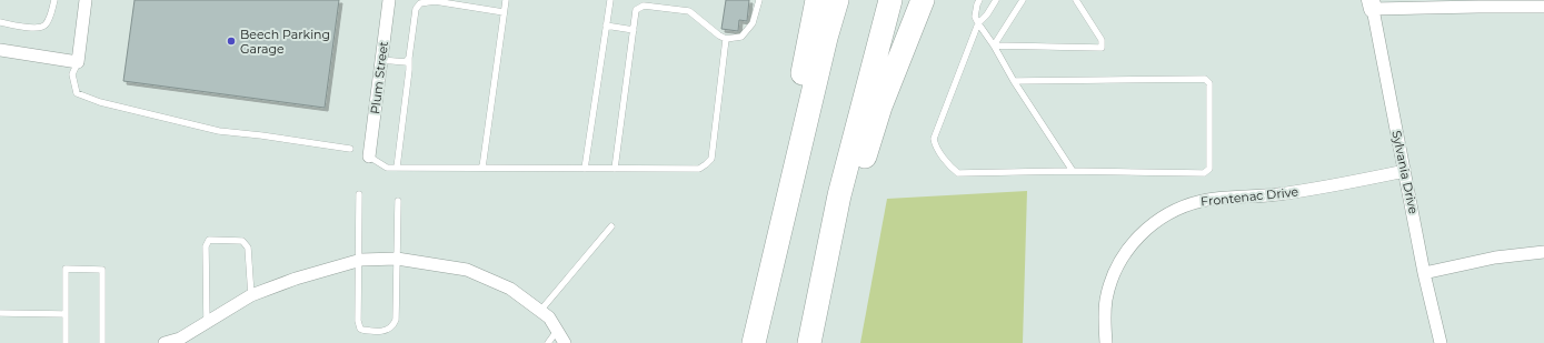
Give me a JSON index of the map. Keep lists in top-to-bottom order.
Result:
{
  "streets": {
    "street": ["Plum Street", "Sylvania Drive", "Frontenac Drive"]
  },
  "crossings": [
    ["Sylvania Drive", "Frontenac Drive"]
  ],
  "places": ["Beech Parking Garage"]
}
